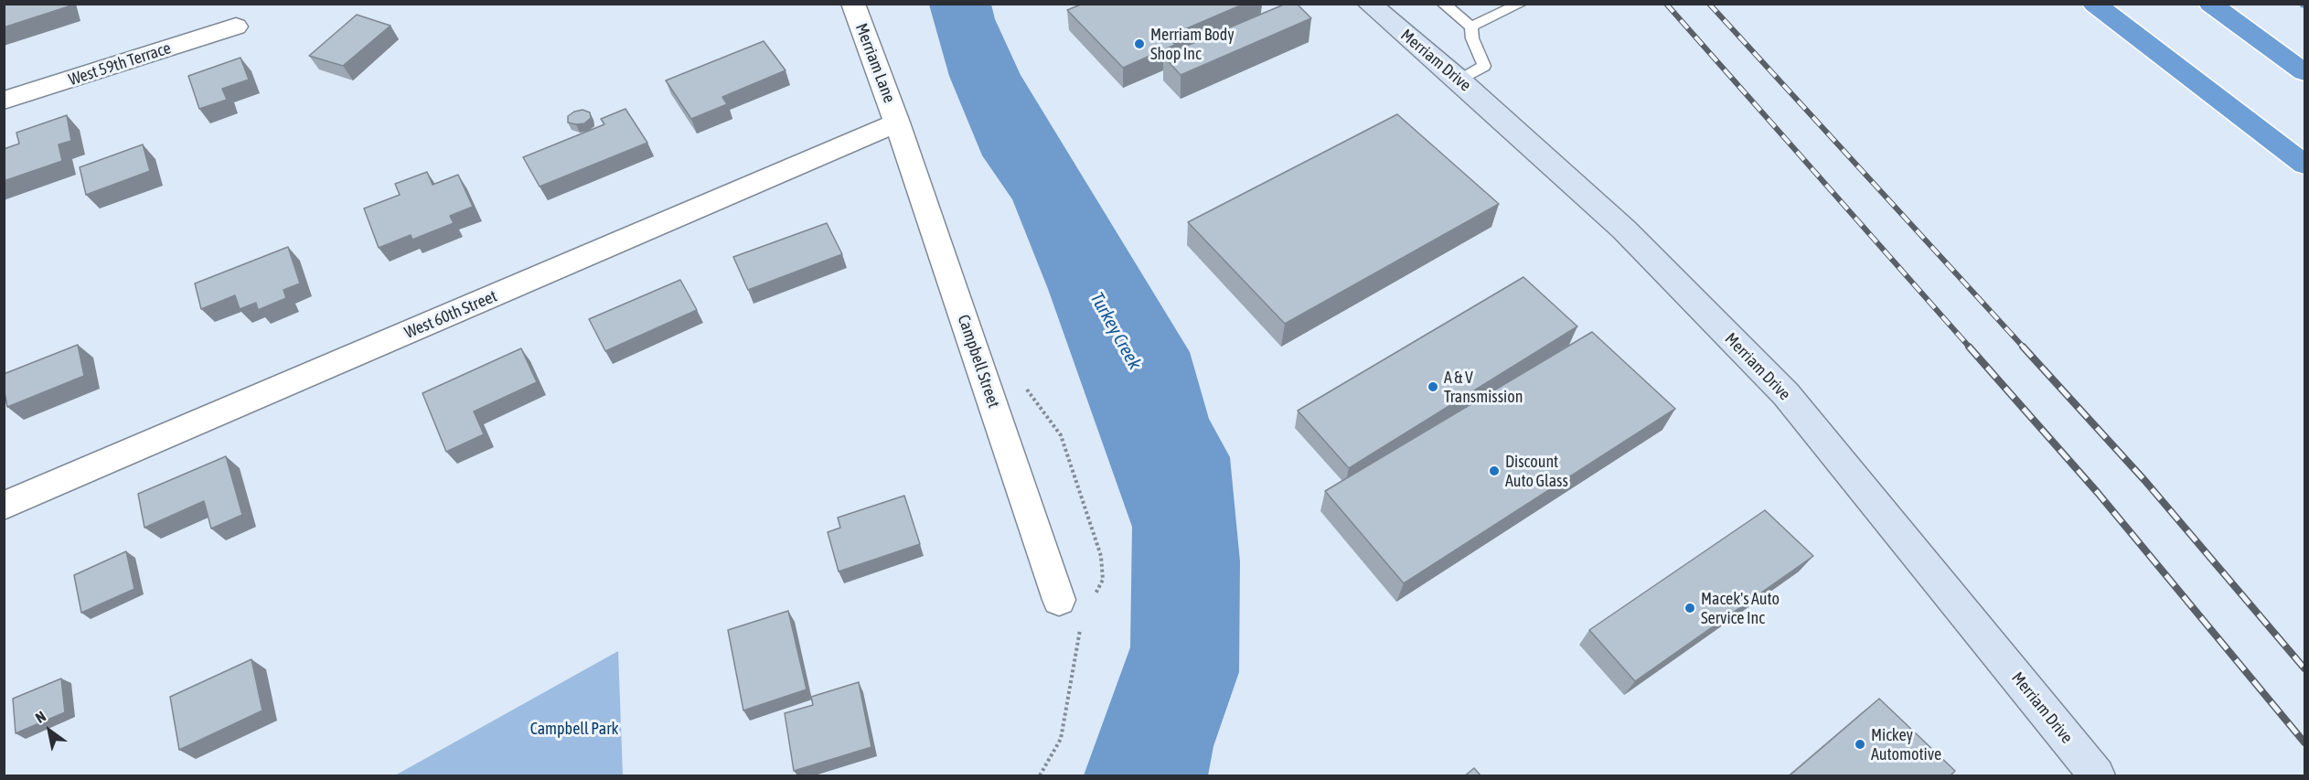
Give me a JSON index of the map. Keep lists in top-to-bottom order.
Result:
{
  "streets": {
    "main road": ["Merriam Drive"],
    "street": [
      "Merriam Lane",
      "West 59th Terrace",
      "West 60th Street",
      "Campbell Street"
    ]
  },
  "crossings": [
    ["Merriam Lane", "West 60th Street"],
    ["Merriam Lane", "Campbell Street"],
    ["West 60th Street", "Campbell Street"]
  ],
  "water": ["Turkey Creek"],
  "parks": ["Campbell Park"],
  "places": [
    "Merriam Body Shop Inc",
    "A & V Transmission",
    "Discount Auto Glass",
    "Macek's Auto Service Inc",
    "Mickey Automotive"
  ],
  "north": "top left"
}
